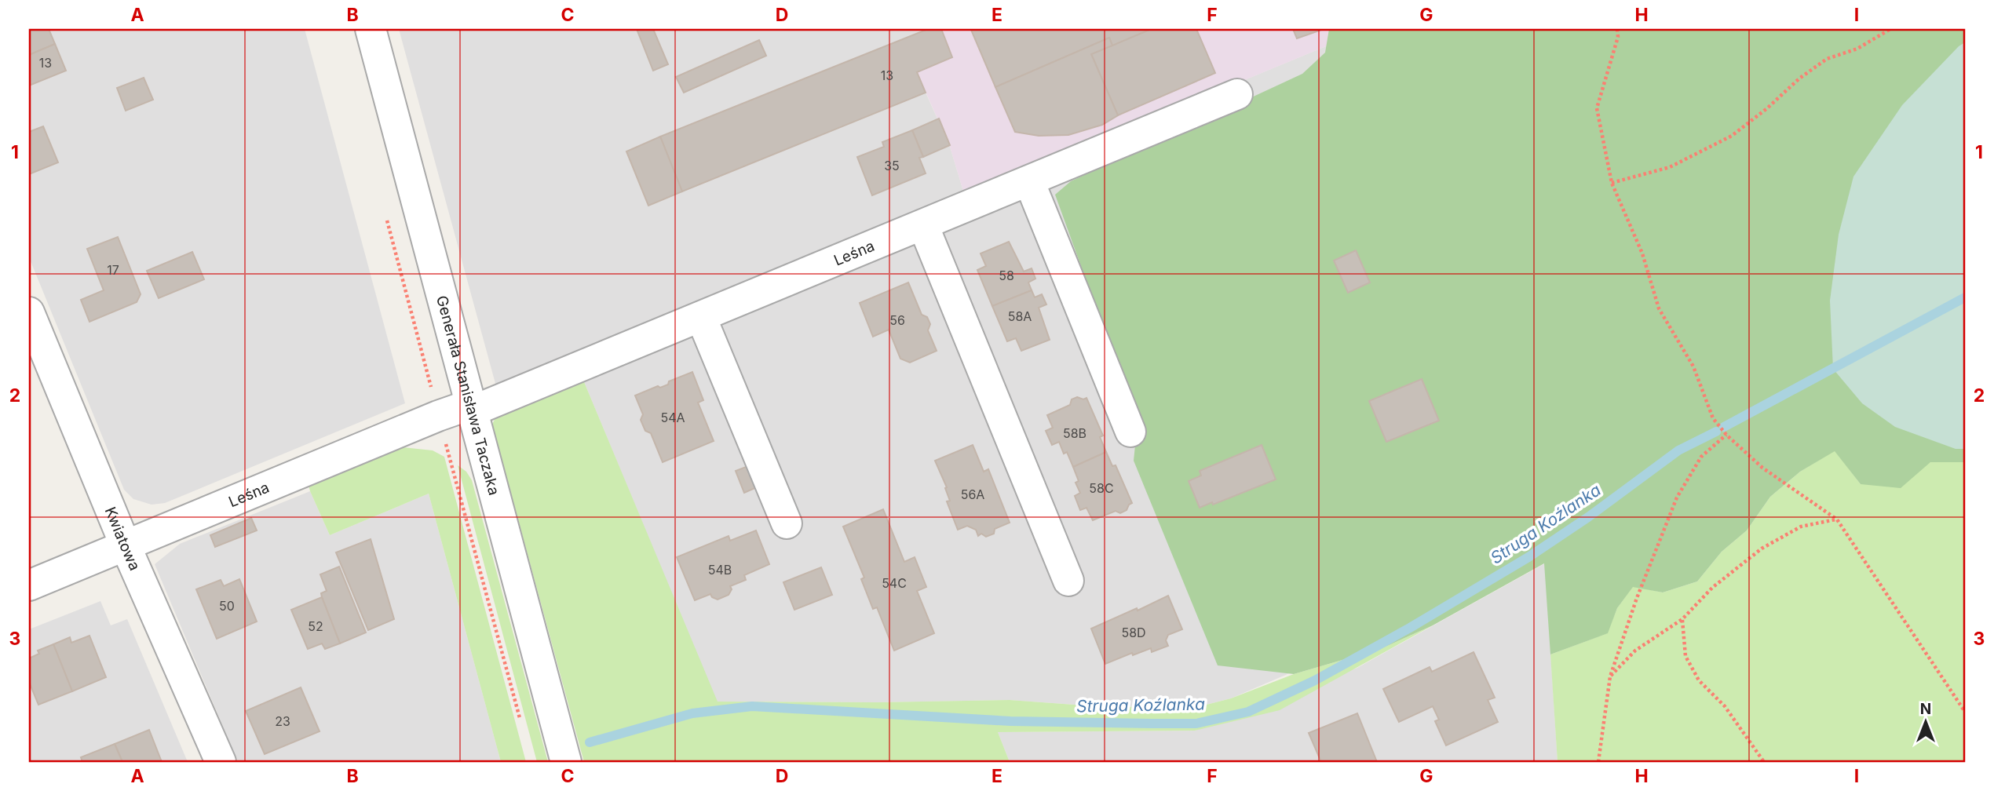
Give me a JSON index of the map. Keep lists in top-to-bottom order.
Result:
{
  "streets": {
    "street": ["Leśna", "Generała Stanisława Taczaka", "Kwiatowa"]
  },
  "crossings": [
    ["Leśna", "Generała Stanisława Taczaka"],
    ["Leśna", "Kwiatowa"]
  ],
  "water": ["Struga Koźlanka"],
  "house_numbers": [
    "13",
    "13",
    "35",
    "17",
    "58",
    "58A",
    "56",
    "54A",
    "58B",
    "58C",
    "56A",
    "54B",
    "54C",
    "50",
    "52",
    "58D",
    "23"
  ],
  "north": "top",
  "grid": {
    "columns": [
      "A",
      "B",
      "C",
      "D",
      "E",
      "F",
      "G",
      "H",
      "I"
    ],
    "rows": ["1", "2", "3"]
  }
}
